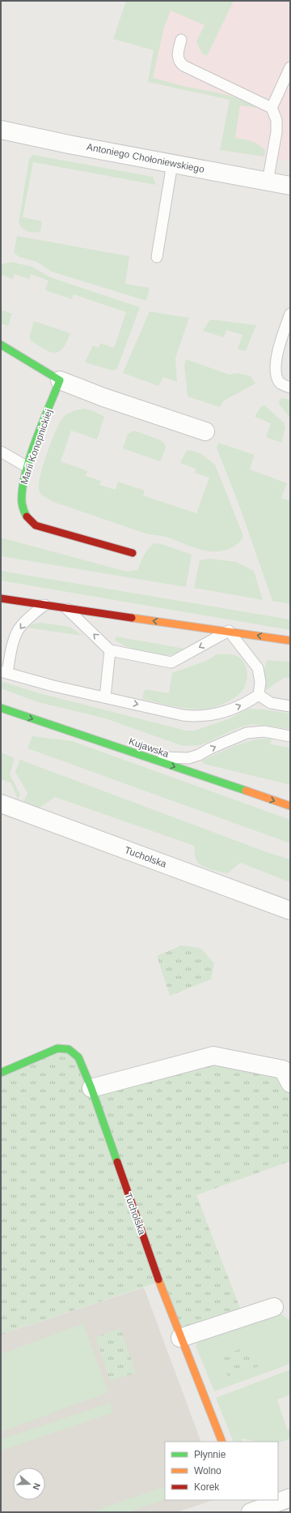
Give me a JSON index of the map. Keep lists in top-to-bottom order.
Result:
{
  "streets": {
    "street": [
      "Antoniego Chołoniewskiego",
      "Marii Konopnickiej",
      "Kujawska",
      "Tucholska"
    ]
  },
  "one_way": ["Kujawska"],
  "legend": ["Płynnie", "Wolno", "Korek"],
  "north": "right"
}
